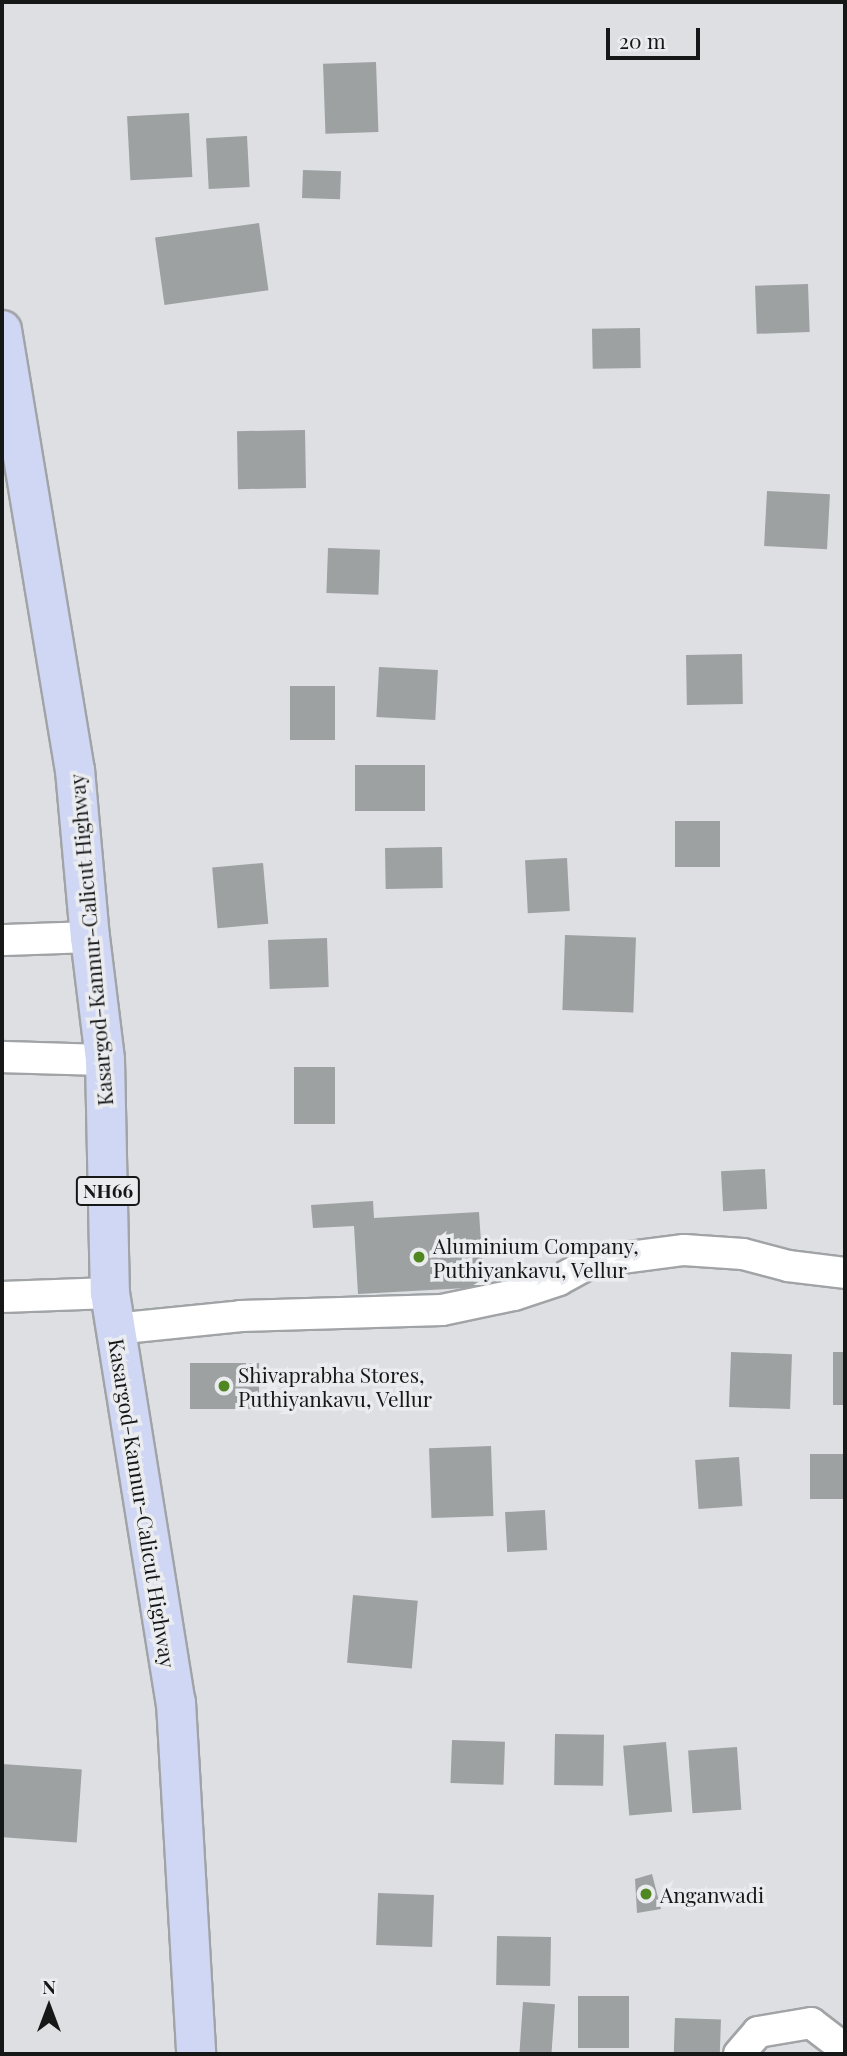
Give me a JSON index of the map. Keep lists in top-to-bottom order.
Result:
{
  "streets": {
    "highway": ["Kasargod-Kannur-Calicut Highway", "NH66"]
  },
  "places": ["Aluminium Company, Puthiyankavu, Vellur", "Shivaprabha Stores, Puthiyankavu, Vellur", "Anganwadi"],
  "scale_bar": "20 m",
  "north": "top"
}
